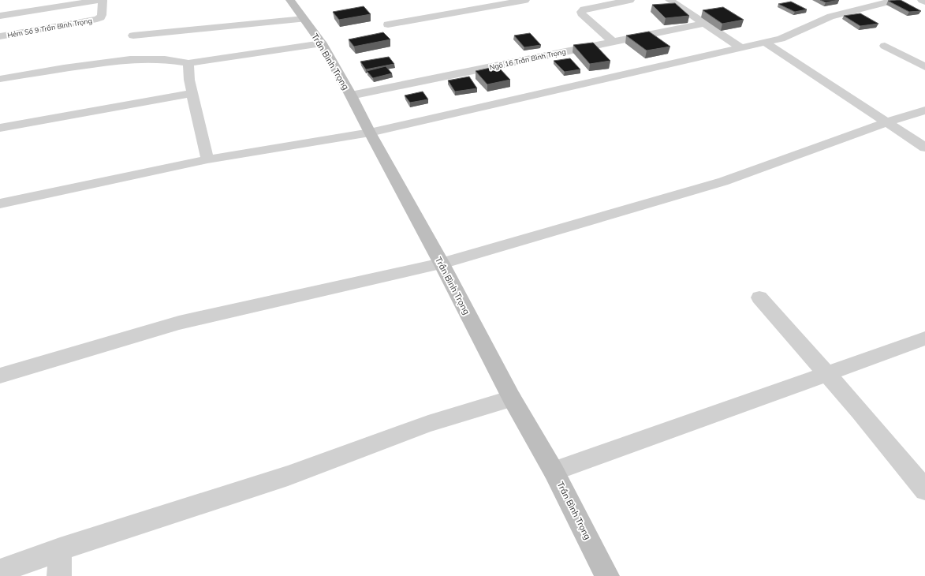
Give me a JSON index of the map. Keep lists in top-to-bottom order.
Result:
{
  "streets": {
    "street": ["Hẻm Số 9 Trần Bình Trọng", "Ngõ 16 Trần Bình Trọng", "Trần Bình Trọng"]
  },
  "crossings": [
    ["Ngõ 16 Trần Bình Trọng", "Trần Bình Trọng"]
  ]
}
